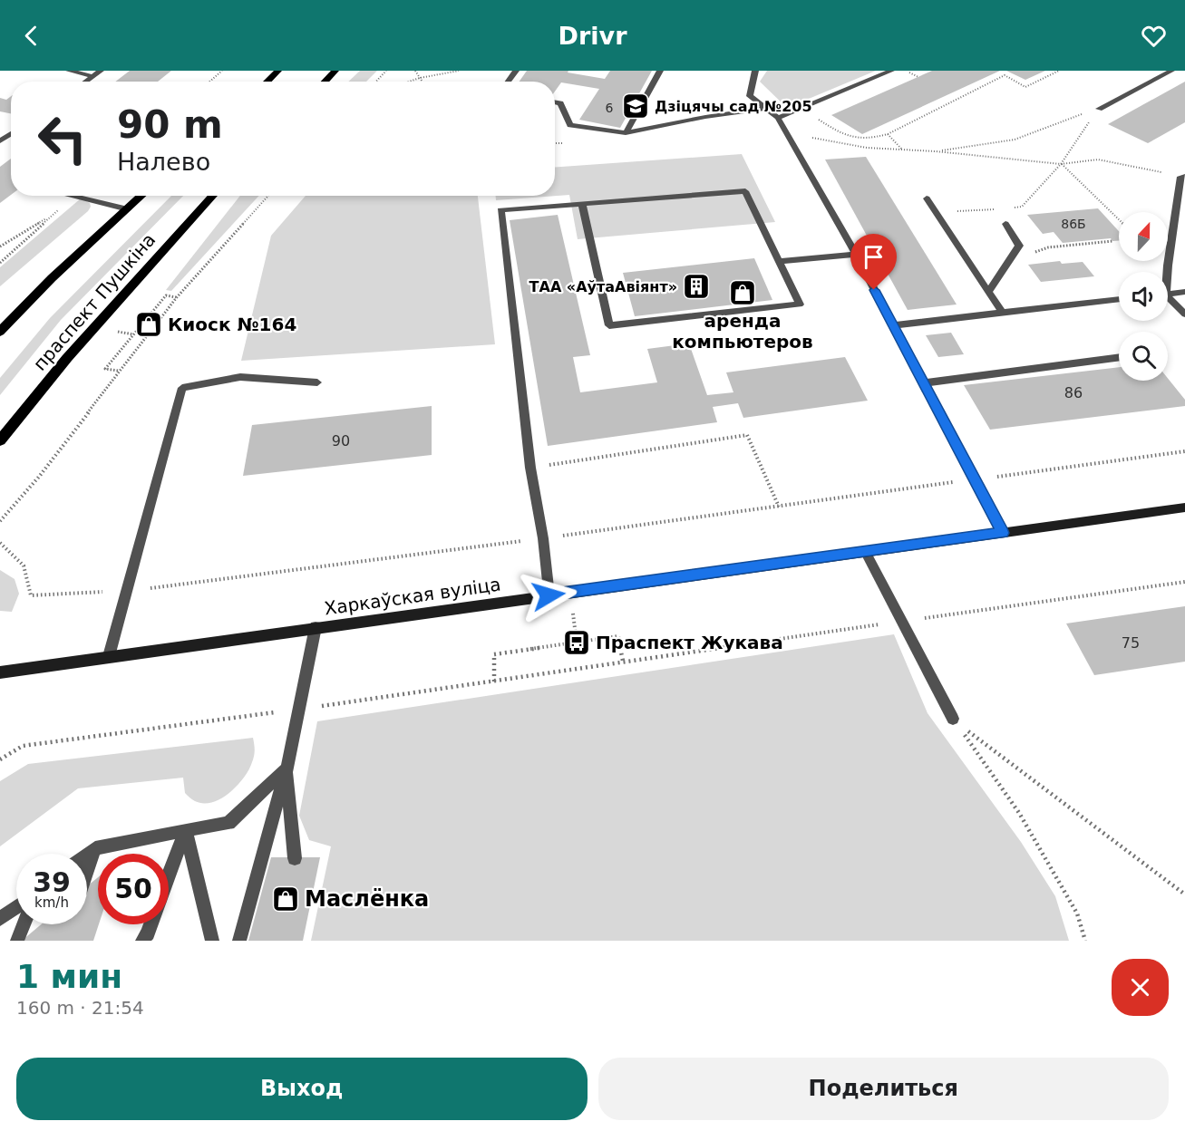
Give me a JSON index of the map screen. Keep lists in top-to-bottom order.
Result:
{
  "streets": {
    "main road": ["праспект Пушкіна", "Харкаўская вуліца"]
  },
  "places": {
    "school or university": ["Дзіцячы сад №205"],
    "building": ["ТАА «АўтаАвіянт»"],
    "shop": ["аренда компьютеров", "Киоск №164", "Маслёнка"],
    "bus stop": ["Праспект Жукава"]
  },
  "house_numbers": [
    "6",
    "86Б",
    "86",
    "90",
    "75"
  ],
  "north": "top",
  "page": {
    "header": "Drivr",
    "turn": ["90 m", "Налево"],
    "speed": "39 km/h",
    "limit": "50",
    "heading": ["1 мин", "160 m · 21:54"],
    "buttons": ["Выход", "Поделиться"]
  }
}
